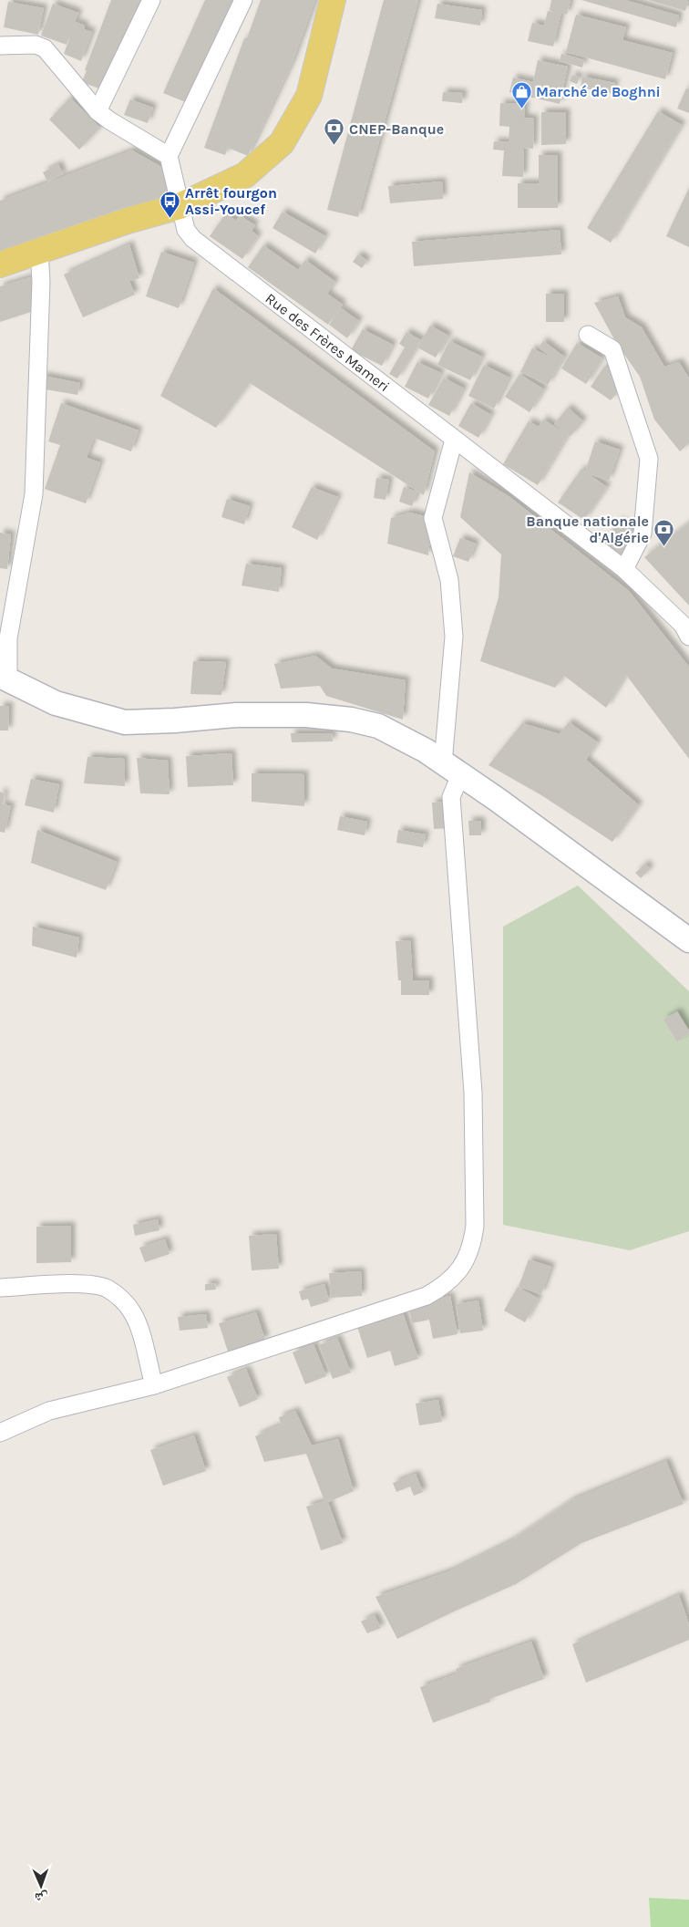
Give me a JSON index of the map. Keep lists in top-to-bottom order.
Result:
{
  "streets": {
    "street": ["Rue des Frères Mameri"]
  },
  "places": {
    "shop": ["Marché de Boghni"],
    "bank": ["CNEP-Banque", "Banque nationale d'Algérie"],
    "bus stop": ["Arrêt fourgon Assi-Youcef"]
  },
  "north": "bottom"
}
